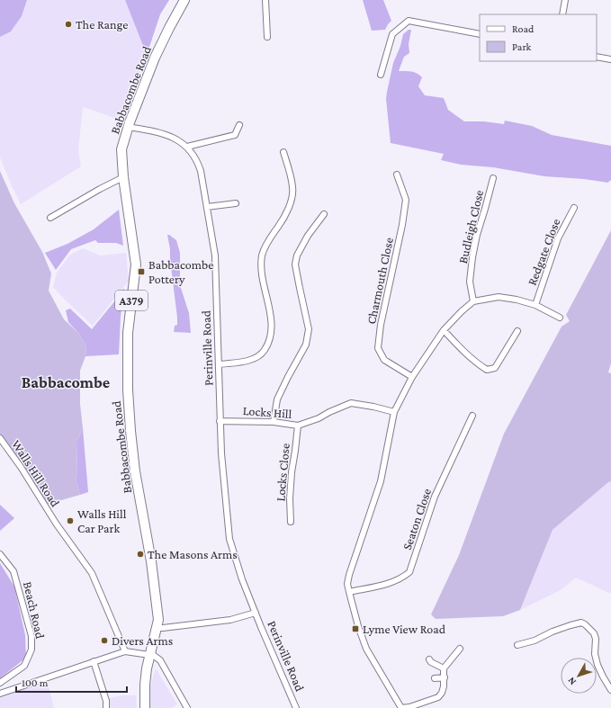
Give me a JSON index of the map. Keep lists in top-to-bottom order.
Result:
{
  "streets": {
    "main road": ["Babbacombe Road", "A379"],
    "street": [
      "Budleigh Close",
      "Redgate Close",
      "Charmouth Close",
      "Perinville Road",
      "Locks Hill",
      "Locks Close",
      "Walls Hill Road",
      "Seaton Close",
      "Beach Road"
    ]
  },
  "crossings": [
    ["Babbacombe Road", "Perinville Road"],
    ["Perinville Road", "Locks Hill"],
    ["Locks Hill", "Locks Close"]
  ],
  "districts": ["Babbacombe"],
  "places": {
    "other": [
      "The Range",
      "Walls Hill Car Park",
      "The Masons Arms",
      "Divers Arms"
    ],
    "transit": ["Babbacombe Pottery", "Lyme View Road"]
  },
  "legend": ["Road", "Park"],
  "scale_bar": "100 m",
  "north": "bottom left"
}
